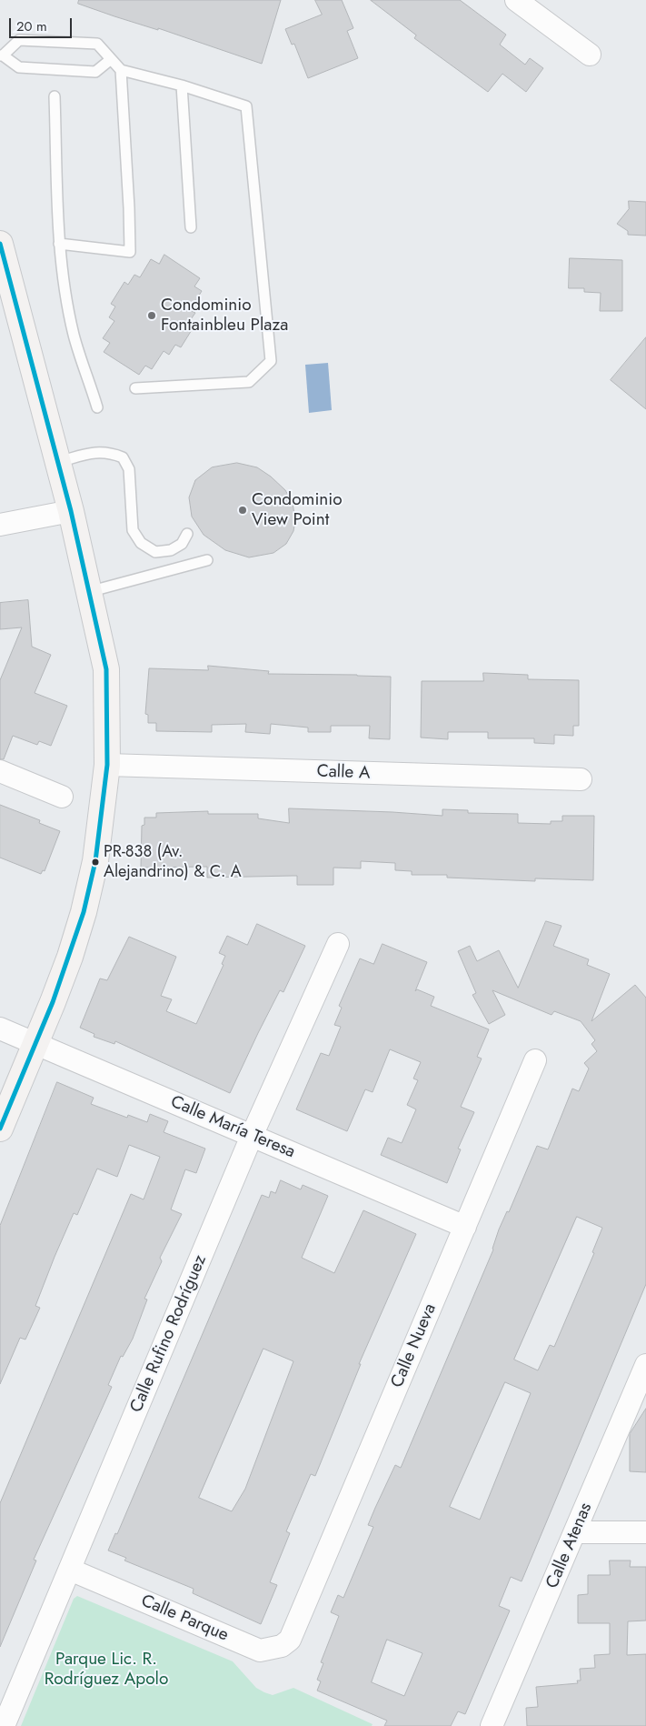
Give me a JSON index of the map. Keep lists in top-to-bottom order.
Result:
{
  "streets": {
    "street": [
      "Calle A",
      "Calle María Teresa",
      "Calle Rufino Rodríguez",
      "Calle Nueva",
      "Calle Atenas",
      "Calle Parque"
    ]
  },
  "crossings": [
    ["Calle María Teresa", "Calle Rufino Rodríguez"],
    ["Calle María Teresa", "Calle Nueva"],
    ["Calle Rufino Rodríguez", "Calle Parque"],
    ["Calle Nueva", "Calle Parque"]
  ],
  "parks": ["Parque Lic. R. Rodríguez Apolo"],
  "places": ["Condominio Fontainbleu Plaza", "Condominio View Point", "PR-838 (Av. Alejandrino) & C. A"],
  "scale_bar": "20 m"
}
